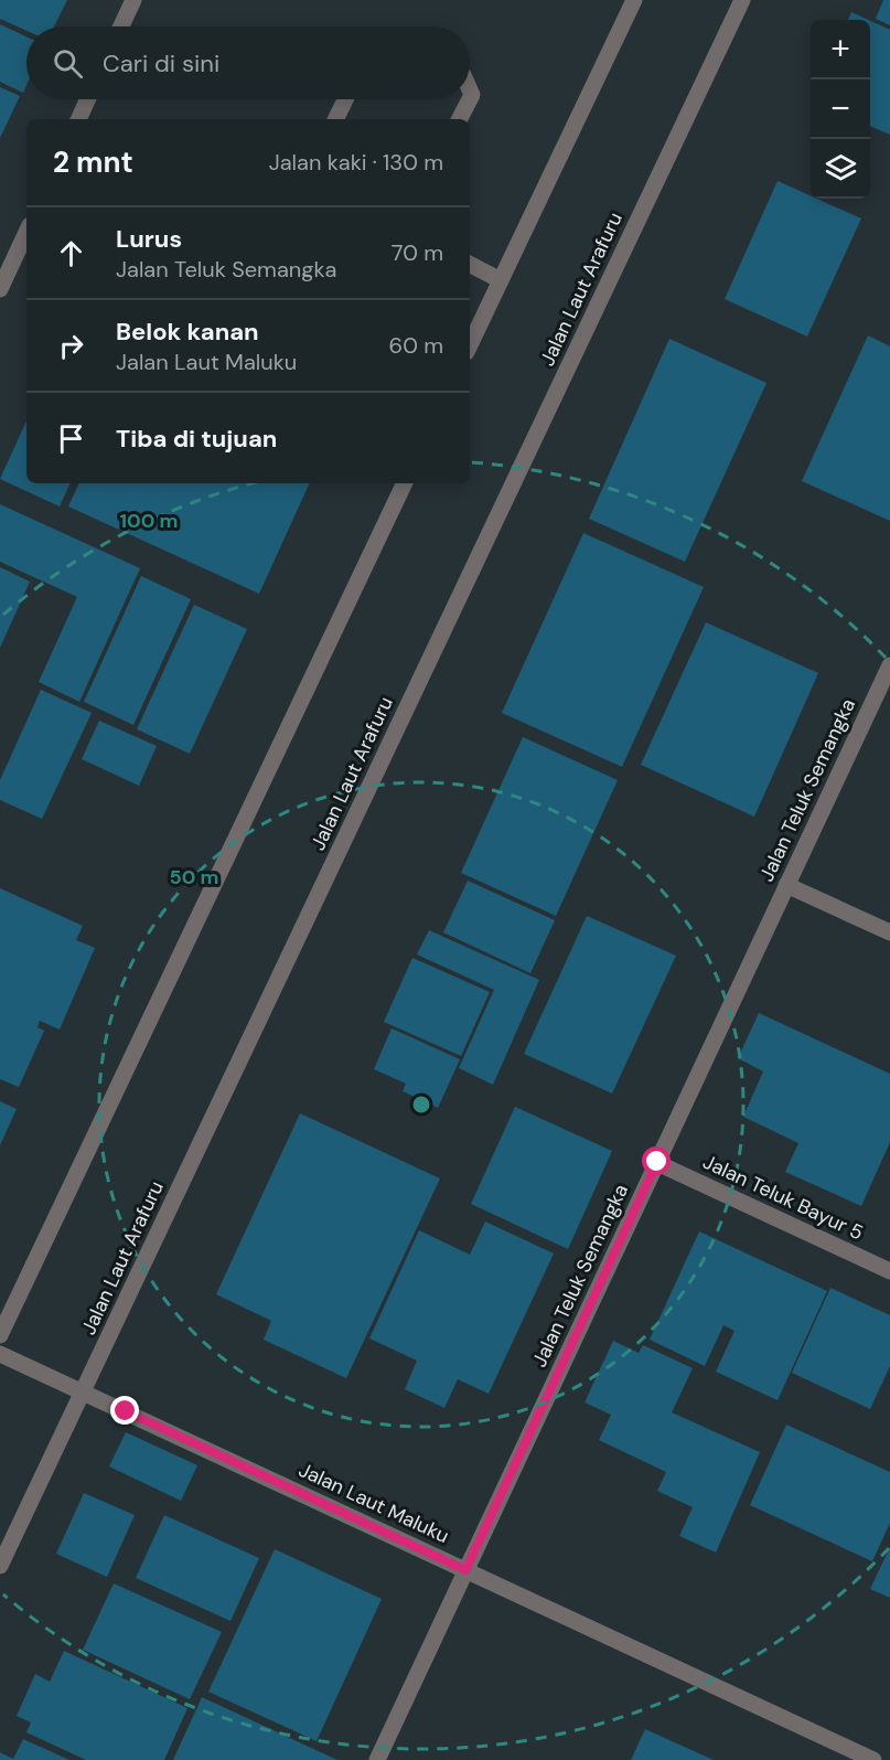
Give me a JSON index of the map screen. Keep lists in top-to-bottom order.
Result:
{
  "streets": {
    "street": [
      "Jalan Laut Arafuru",
      "Jalan Teluk Semangka",
      "Jalan Teluk Bayur 5",
      "Jalan Laut Maluku"
    ]
  },
  "crossings": [
    ["Jalan Laut Arafuru", "Jalan Laut Maluku"],
    ["Jalan Teluk Semangka", "Jalan Teluk Bayur 5"],
    ["Jalan Teluk Semangka", "Jalan Laut Maluku"]
  ],
  "page": {
    "map_buttons": ["+", "−"],
    "search": "Cari di sini",
    "heading": ["2 mnt", "Jalan kaki · 130 m"],
    "list": [
      ["Lurus", "Jalan Teluk Semangka", "70 m"],
      ["Belok kanan", "Jalan Laut Maluku", "60 m"],
      "Tiba di tujuan"
    ]
  },
  "rings": ["100 m", "50 m"]
}
